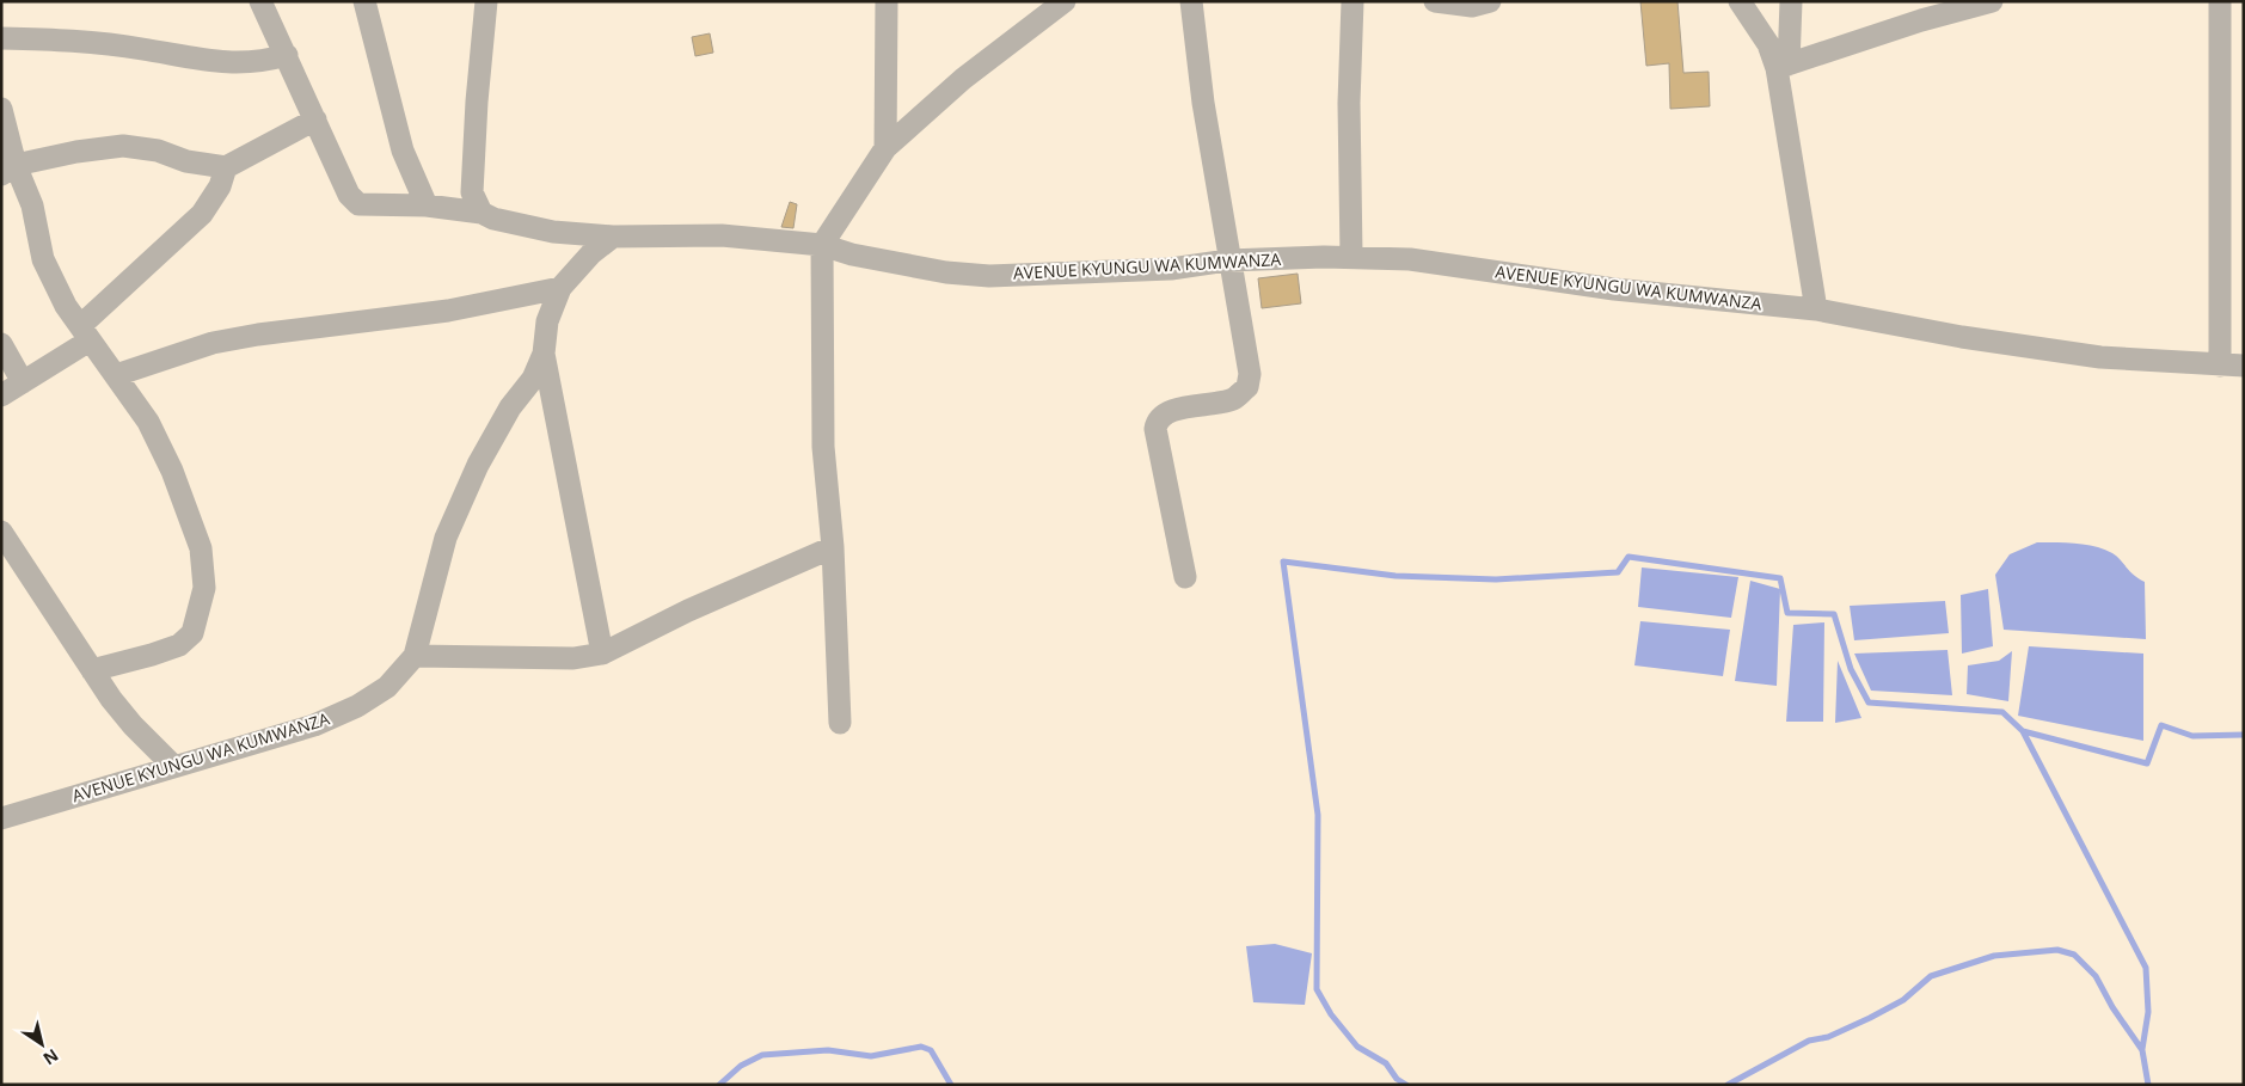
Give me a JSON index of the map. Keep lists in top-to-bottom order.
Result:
{
  "streets": {
    "street": ["AVENUE KYUNGU WA KUMWANZA"]
  },
  "north": "bottom right"
}
